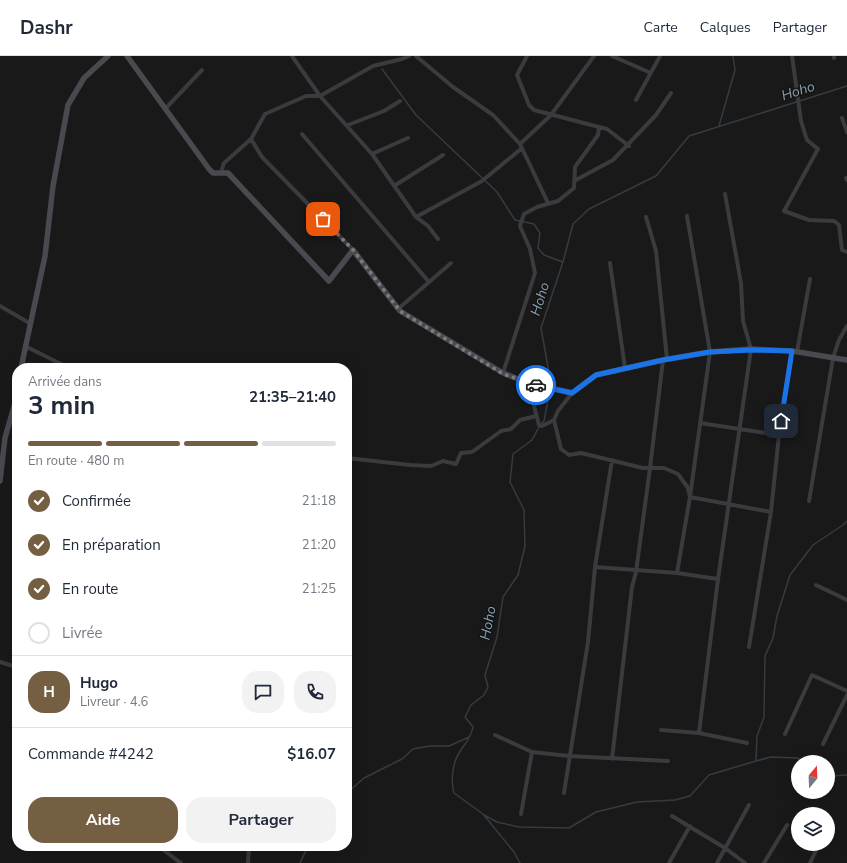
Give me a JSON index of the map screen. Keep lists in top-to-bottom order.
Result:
{
  "water": ["Hoho"],
  "north": "top",
  "page": {
    "header": "Dashr",
    "nav": ["Carte", "Calques", "Partager"],
    "heading": ["3 min", "Arrivée dans", "21:35–21:40"],
    "panel": [
      "Hugo",
      "Livreur · 4.6",
      "Commande #4242",
      "$16.07"
    ],
    "bar": "En route · 480 m",
    "list": [
      ["Confirmée", "21:18"],
      ["En préparation", "21:20"],
      ["En route", "21:25"],
      "Livrée"
    ],
    "round": "H",
    "buttons": ["Aide", "Partager"]
  }
}
